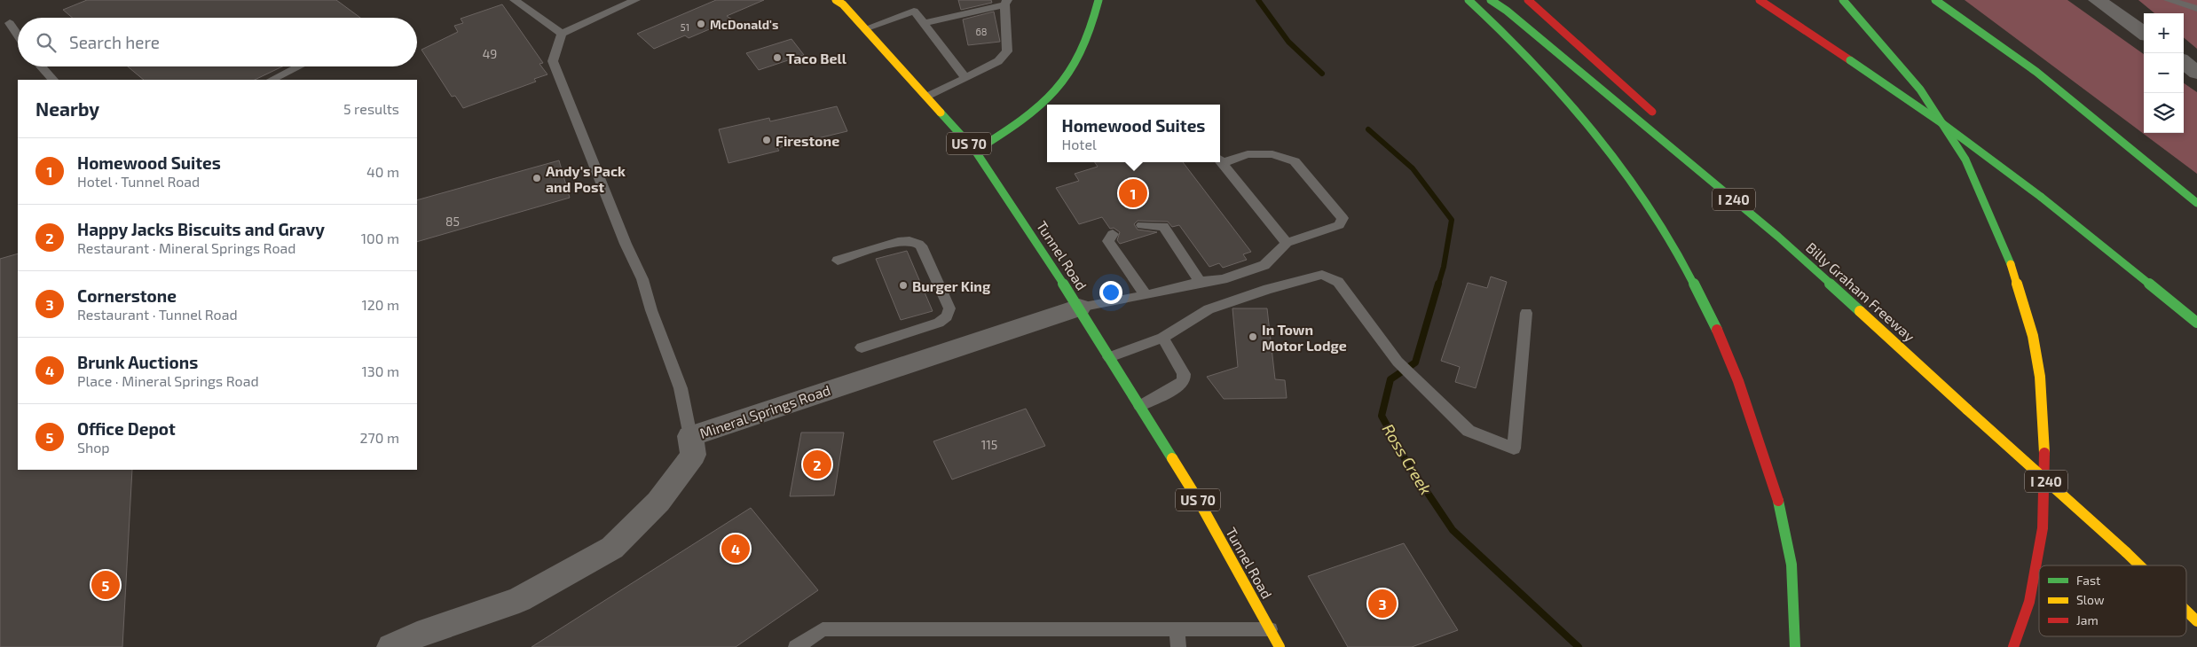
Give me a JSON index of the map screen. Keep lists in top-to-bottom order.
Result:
{
  "streets": {
    "main road": [
      "US 70",
      "I 240",
      "Tunnel Road",
      "Billy Graham Freeway"
    ],
    "street": ["Mineral Springs Road"]
  },
  "crossings": [
    ["Tunnel Road", "Mineral Springs Road"]
  ],
  "water": ["Ross Creek"],
  "places": [
    "McDonald's",
    "Taco Bell",
    "Firestone",
    "Andy's Pack and Post",
    "Burger King",
    "In Town Motor Lodge"
  ],
  "house_numbers": [
    "51",
    "68",
    "49",
    "85",
    "115"
  ],
  "legend": ["Fast", "Slow", "Jam"],
  "page": {
    "map_buttons": ["+", "−"],
    "search": "Search here",
    "heading": ["Nearby", "5 results"],
    "popup": ["Homewood Suites", "Hotel"],
    "list": [
      {
        "mark": "1",
        "name": "Homewood Suites",
        "note": "Hotel · Tunnel Road",
        "value": "40 m"
      },
      {
        "mark": "2",
        "name": "Happy Jacks Biscuits and Gravy",
        "note": "Restaurant · Mineral Springs Road",
        "value": "100 m"
      },
      {
        "mark": "3",
        "name": "Cornerstone",
        "note": "Restaurant · Tunnel Road",
        "value": "120 m"
      },
      {
        "mark": "4",
        "name": "Brunk Auctions",
        "note": "Place · Mineral Springs Road",
        "value": "130 m"
      },
      {
        "mark": "5",
        "name": "Office Depot",
        "note": "Shop",
        "value": "270 m"
      }
    ],
    "pins": [
      "1",
      "2",
      "4",
      "5",
      "3"
    ]
  }
}
